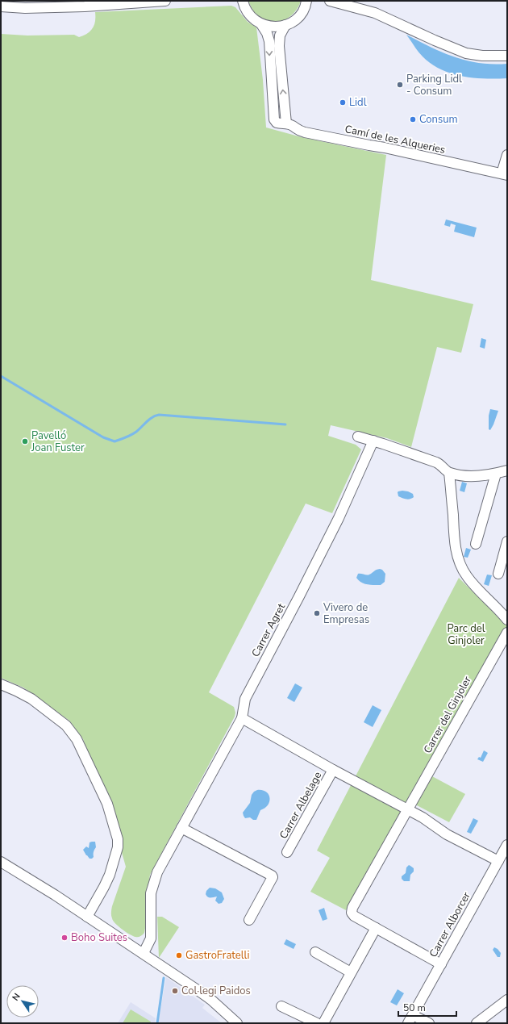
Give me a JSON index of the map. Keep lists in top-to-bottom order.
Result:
{
  "streets": {
    "street": [
      "Camí de les Alqueries",
      "Carrer Agret",
      "Carrer del Ginjoler",
      "Carrer Albelage",
      "Carrer Alborcer"
    ]
  },
  "crossings": [
    ["Carrer del Ginjoler", "Carrer Alborcer"]
  ],
  "parks": ["Parc del Ginjoler"],
  "places": [
    "Parking Lidl - Consum",
    "Lidl",
    "Consum",
    "Pavelló Joan Fuster",
    "Vivero de Empresas",
    "Boho Suites",
    "GastroFratelli",
    "Col·legi Paidos"
  ],
  "scale_bar": "50 m",
  "north": "top left"
}
